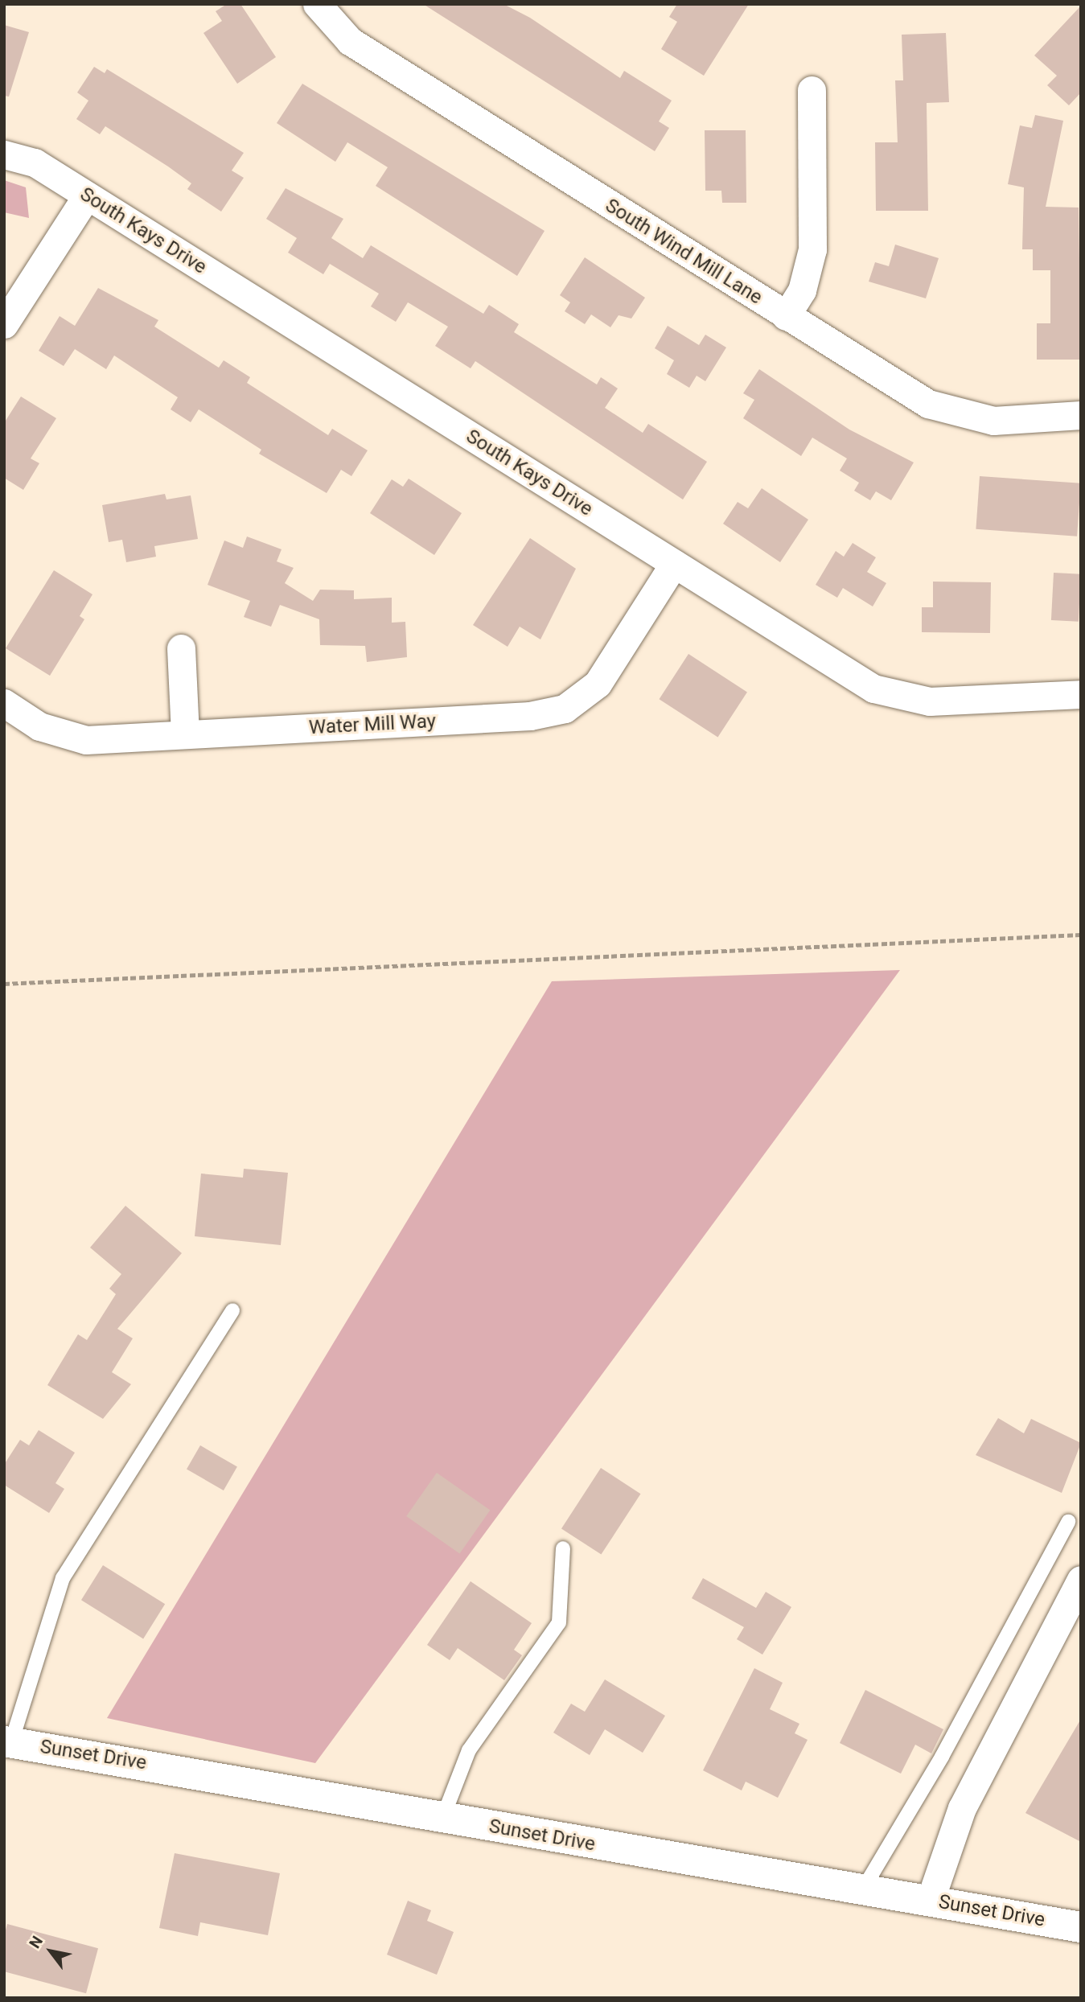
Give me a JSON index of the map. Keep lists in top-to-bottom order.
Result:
{
  "streets": {
    "main road": ["Sunset Drive"],
    "street": ["South Kays Drive", "South Wind Mill Lane", "Water Mill Way"]
  },
  "crossings": [
    ["South Kays Drive", "Water Mill Way"]
  ],
  "north": "top left"
}
